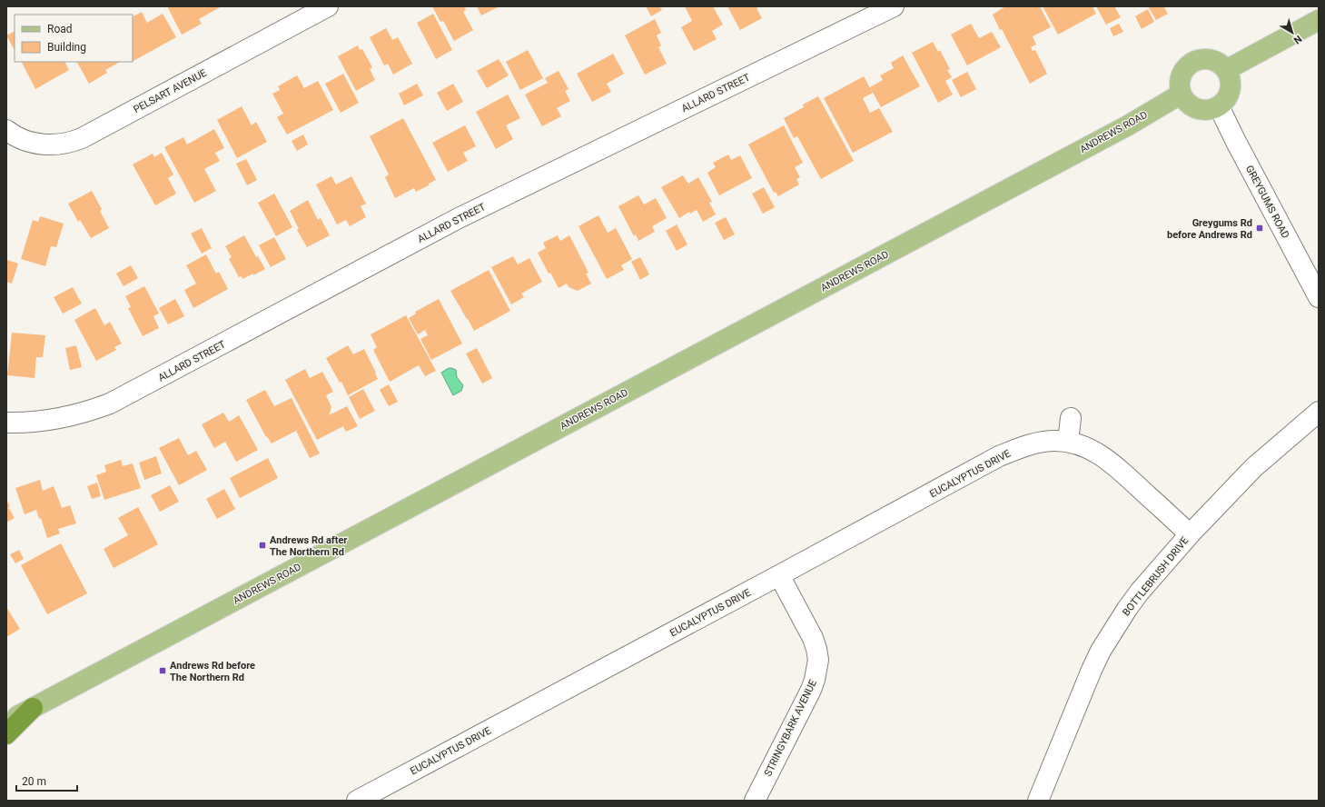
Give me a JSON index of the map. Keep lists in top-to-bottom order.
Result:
{
  "streets": {
    "main road": ["ANDREWS ROAD"],
    "street": [
      "PELSART AVENUE",
      "ALLARD STREET",
      "GREYGUMS ROAD",
      "EUCALYPTUS DRIVE",
      "BOTTLEBRUSH DRIVE",
      "STRINGYBARK AVENUE"
    ]
  },
  "crossings": [
    ["ANDREWS ROAD", "GREYGUMS ROAD"],
    ["EUCALYPTUS DRIVE", "BOTTLEBRUSH DRIVE"],
    ["EUCALYPTUS DRIVE", "STRINGYBARK AVENUE"]
  ],
  "places": {
    "transit": ["Greygums Rd before Andrews Rd", "Andrews Rd after The Northern Rd", "Andrews Rd before The Northern Rd"]
  },
  "legend": ["Road", "Building"],
  "scale_bar": "20 m",
  "north": "bottom right"
}
